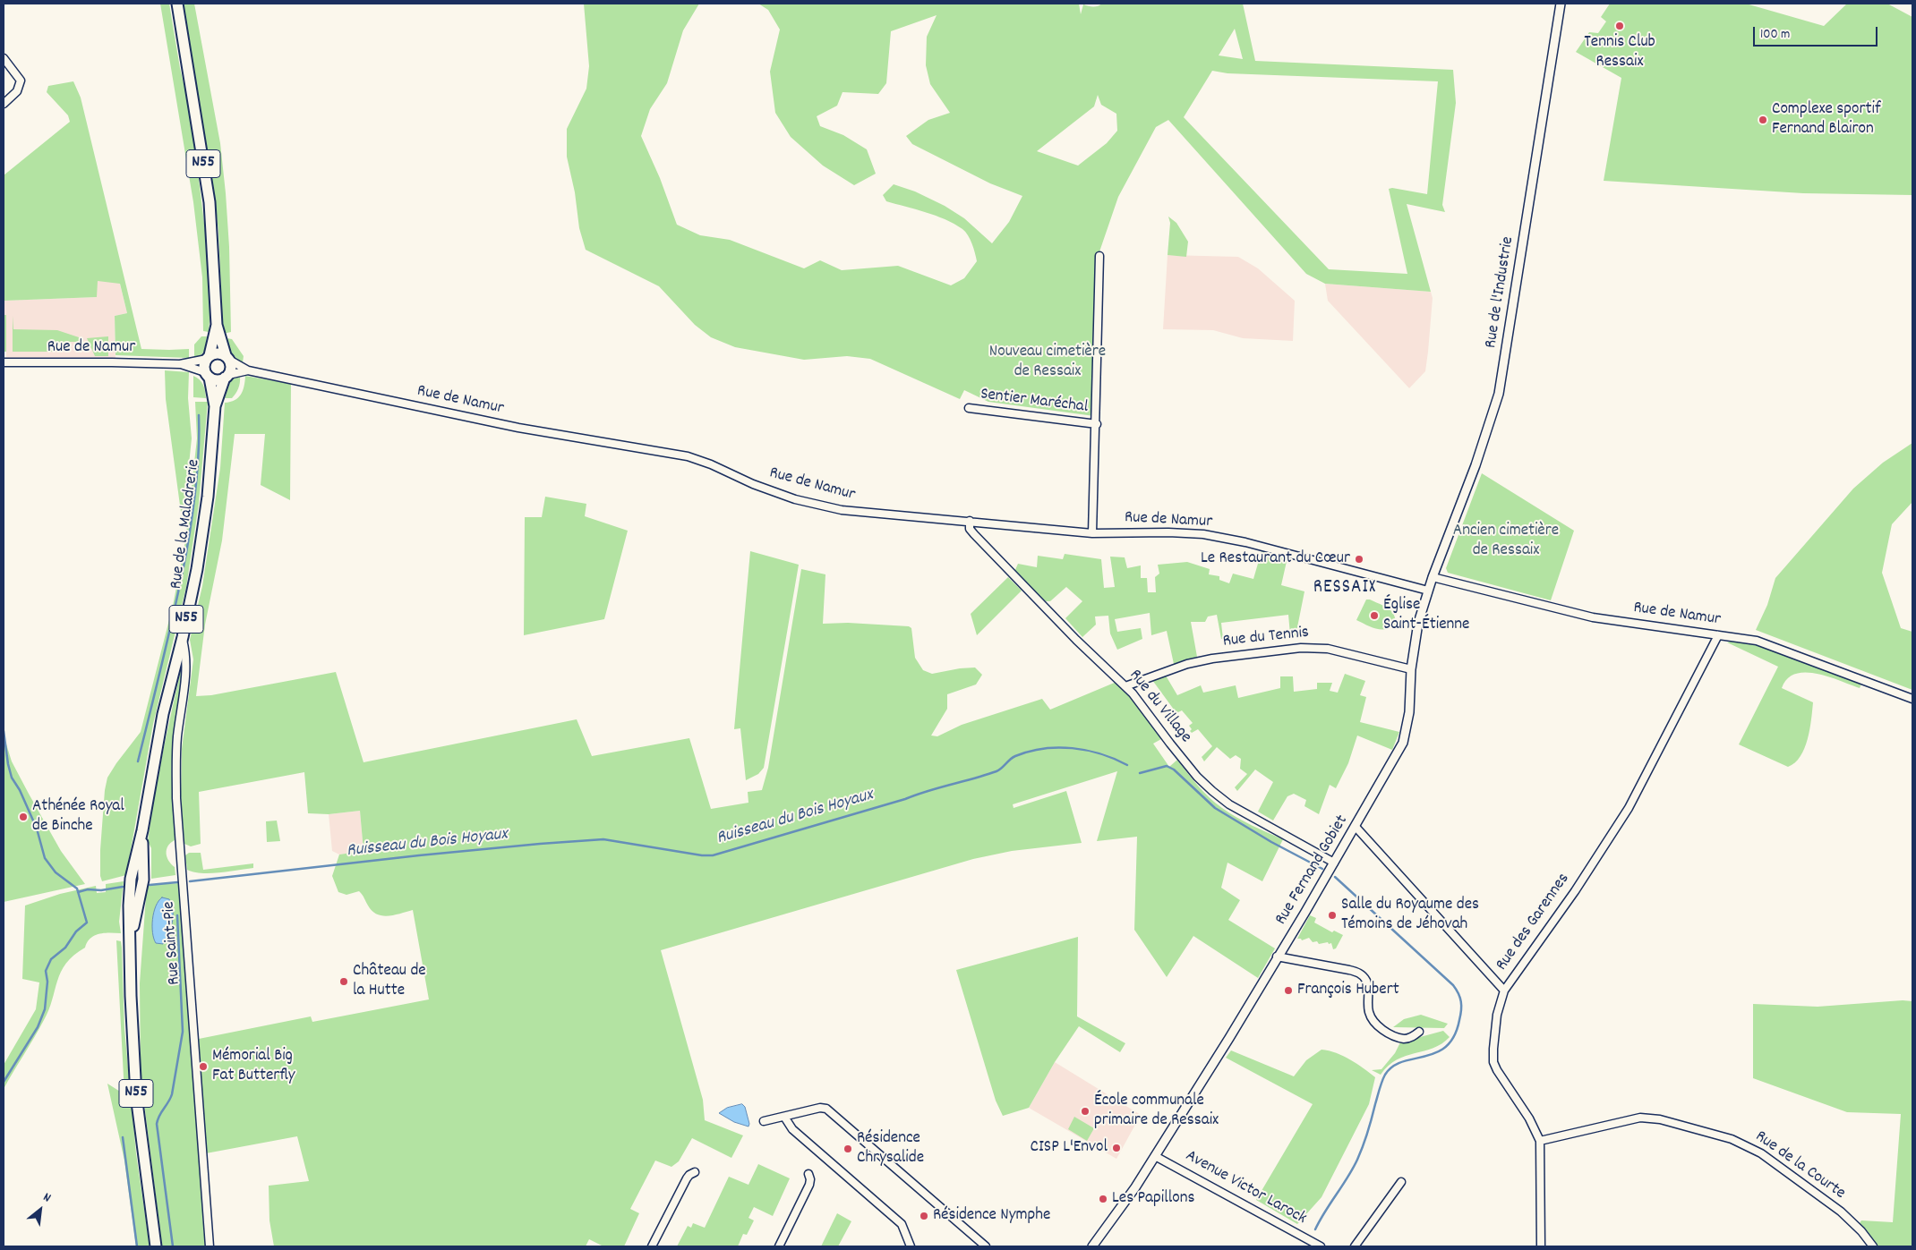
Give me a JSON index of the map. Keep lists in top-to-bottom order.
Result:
{
  "streets": {
    "main road": ["N55", "Rue de la Maladrerie"],
    "street": [
      "Rue de l'Industrie",
      "Rue de Namur",
      "Sentier Maréchal",
      "Rue du Tennis",
      "Rue du Village",
      "Rue Fernand Gobiet",
      "Rue des Garennes",
      "Rue Saint-Pie",
      "Rue de la Courte",
      "Avenue Victor Larock"
    ]
  },
  "crossings": [
    ["N55", "Rue de Namur"],
    ["N55", "Rue de la Maladrerie"],
    ["Rue de l'Industrie", "Rue de Namur"],
    ["Rue de l'Industrie", "Rue Fernand Gobiet"],
    ["Rue de Namur", "Sentier Maréchal"],
    ["Rue de Namur", "Rue de la Maladrerie"],
    ["Rue de Namur", "Rue du Village"],
    ["Rue de Namur", "Rue Fernand Gobiet"],
    ["Rue de Namur", "Rue des Garennes"],
    ["Rue de la Maladrerie", "Rue Saint-Pie"],
    ["Rue du Tennis", "Rue du Village"],
    ["Rue du Tennis", "Rue Fernand Gobiet"],
    ["Rue du Village", "Rue Fernand Gobiet"],
    ["Rue Fernand Gobiet", "Avenue Victor Larock"],
    ["Rue des Garennes", "Rue de la Courte"]
  ],
  "districts": ["RESSAIX"],
  "water": ["Ruisseau du Bois Hoyaux"],
  "parks": ["Nouveau cimetière de Ressaix", "Ancien cimetière de Ressaix"],
  "places": [
    "Tennis Club Ressaix",
    "Complexe sportif Fernand Blairon",
    "Le Restaurant du Cœur",
    "Église Saint-Étienne",
    "Athénée Royal de Binche",
    "Salle du Royaume des Témoins de Jéhovah",
    "Château de la Hutte",
    "François Hubert",
    "Mémorial Big Fat Butterfly",
    "École communale primaire de Ressaix",
    "CISP L'Envol",
    "Résidence Chrysalide",
    "Les Papillons",
    "Résidence Nymphe"
  ],
  "scale_bar": "100 m",
  "north": "top right"
}
